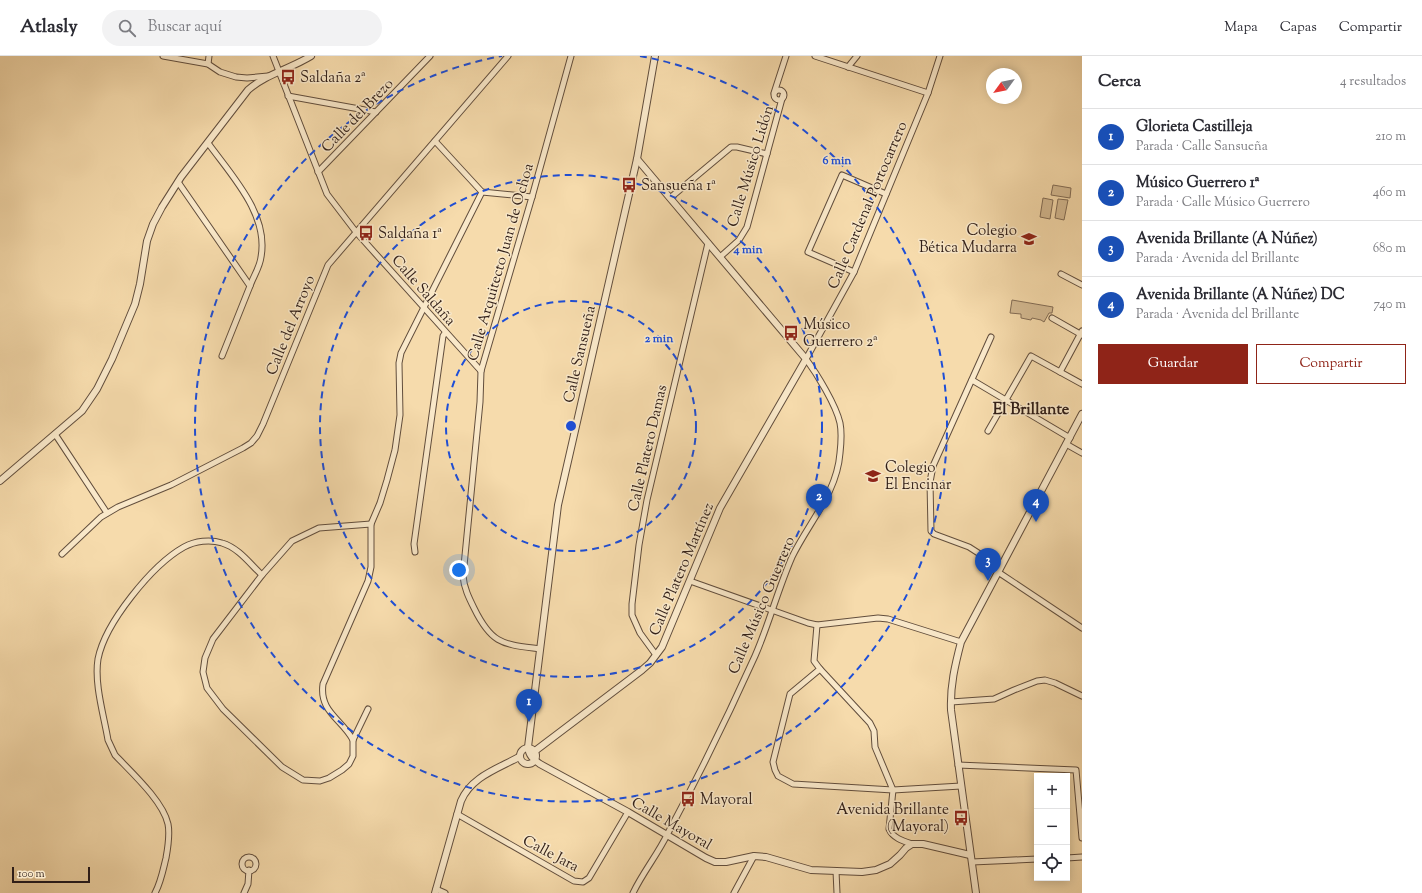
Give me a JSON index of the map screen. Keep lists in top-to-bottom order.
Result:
{
  "streets": {
    "street": [
      "Calle del Brezo",
      "Calle Músico Lidón",
      "Calle Cardenal Portocarrero",
      "Calle Arquitecto Juan de Ochoa",
      "Calle Saldaña",
      "Calle del Arroyo",
      "Calle Sansueña",
      "Calle Platero Damas",
      "Calle Platero Martínez",
      "Calle Músico Guerrero",
      "Calle Mayoral",
      "Calle Jara"
    ]
  },
  "crossings": [
    ["Calle del Brezo", "Calle Saldaña"],
    ["Calle Músico Lidón", "Calle Músico Guerrero"],
    ["Calle Cardenal Portocarrero", "Calle Platero Martínez"],
    ["Calle Cardenal Portocarrero", "Calle Músico Guerrero"],
    ["Calle Arquitecto Juan de Ochoa", "Calle Saldaña"],
    ["Calle Arquitecto Juan de Ochoa", "Calle Sansueña"],
    ["Calle Saldaña", "Calle del Arroyo"],
    ["Calle Sansueña", "Calle Músico Guerrero"],
    ["Calle Sansueña", "Calle Mayoral"],
    ["Calle Platero Damas", "Calle Platero Martínez"],
    ["Calle Platero Damas", "Calle Músico Guerrero"],
    ["Calle Platero Martínez", "Calle Músico Guerrero"],
    ["Calle Músico Guerrero", "Calle Mayoral"],
    ["Calle Mayoral", "Calle Jara"]
  ],
  "districts": ["El Brillante"],
  "places": {
    "bus stop": [
      "Saldaña 2ª",
      "Sansueña 1ª",
      "Saldaña 1ª",
      "Músico Guerrero 2ª",
      "Mayoral",
      "Avenida Brillante (Mayoral)"
    ],
    "school or university": ["Colegio Bética Mudarra", "Colegio El Encinar"]
  },
  "scale_bar": "100 m",
  "north": "bottom left",
  "page": {
    "header": "Atlasly",
    "search": "Buscar aquí",
    "nav": ["Mapa", "Capas", "Compartir"],
    "heading": ["Cerca", "4 resultados"],
    "list": [
      {
        "mark": "1",
        "name": "Glorieta Castilleja",
        "note": "Parada · Calle Sansueña",
        "value": "210 m"
      },
      {
        "mark": "2",
        "name": "Músico Guerrero 1ª",
        "note": "Parada · Calle Músico Guerrero",
        "value": "460 m"
      },
      {
        "mark": "3",
        "name": "Avenida Brillante (A Núñez)",
        "note": "Parada · Avenida del Brillante",
        "value": "680 m"
      },
      {
        "mark": "4",
        "name": "Avenida Brillante (A Núñez) DC",
        "note": "Parada · Avenida del Brillante",
        "value": "740 m"
      }
    ],
    "buttons": ["Guardar", "Compartir"],
    "pins": [
      "2",
      "4",
      "3",
      "1"
    ],
    "map_buttons": ["+", "−"],
    "scale": "100 m"
  },
  "rings": ["6 min", "4 min", "2 min"]
}
